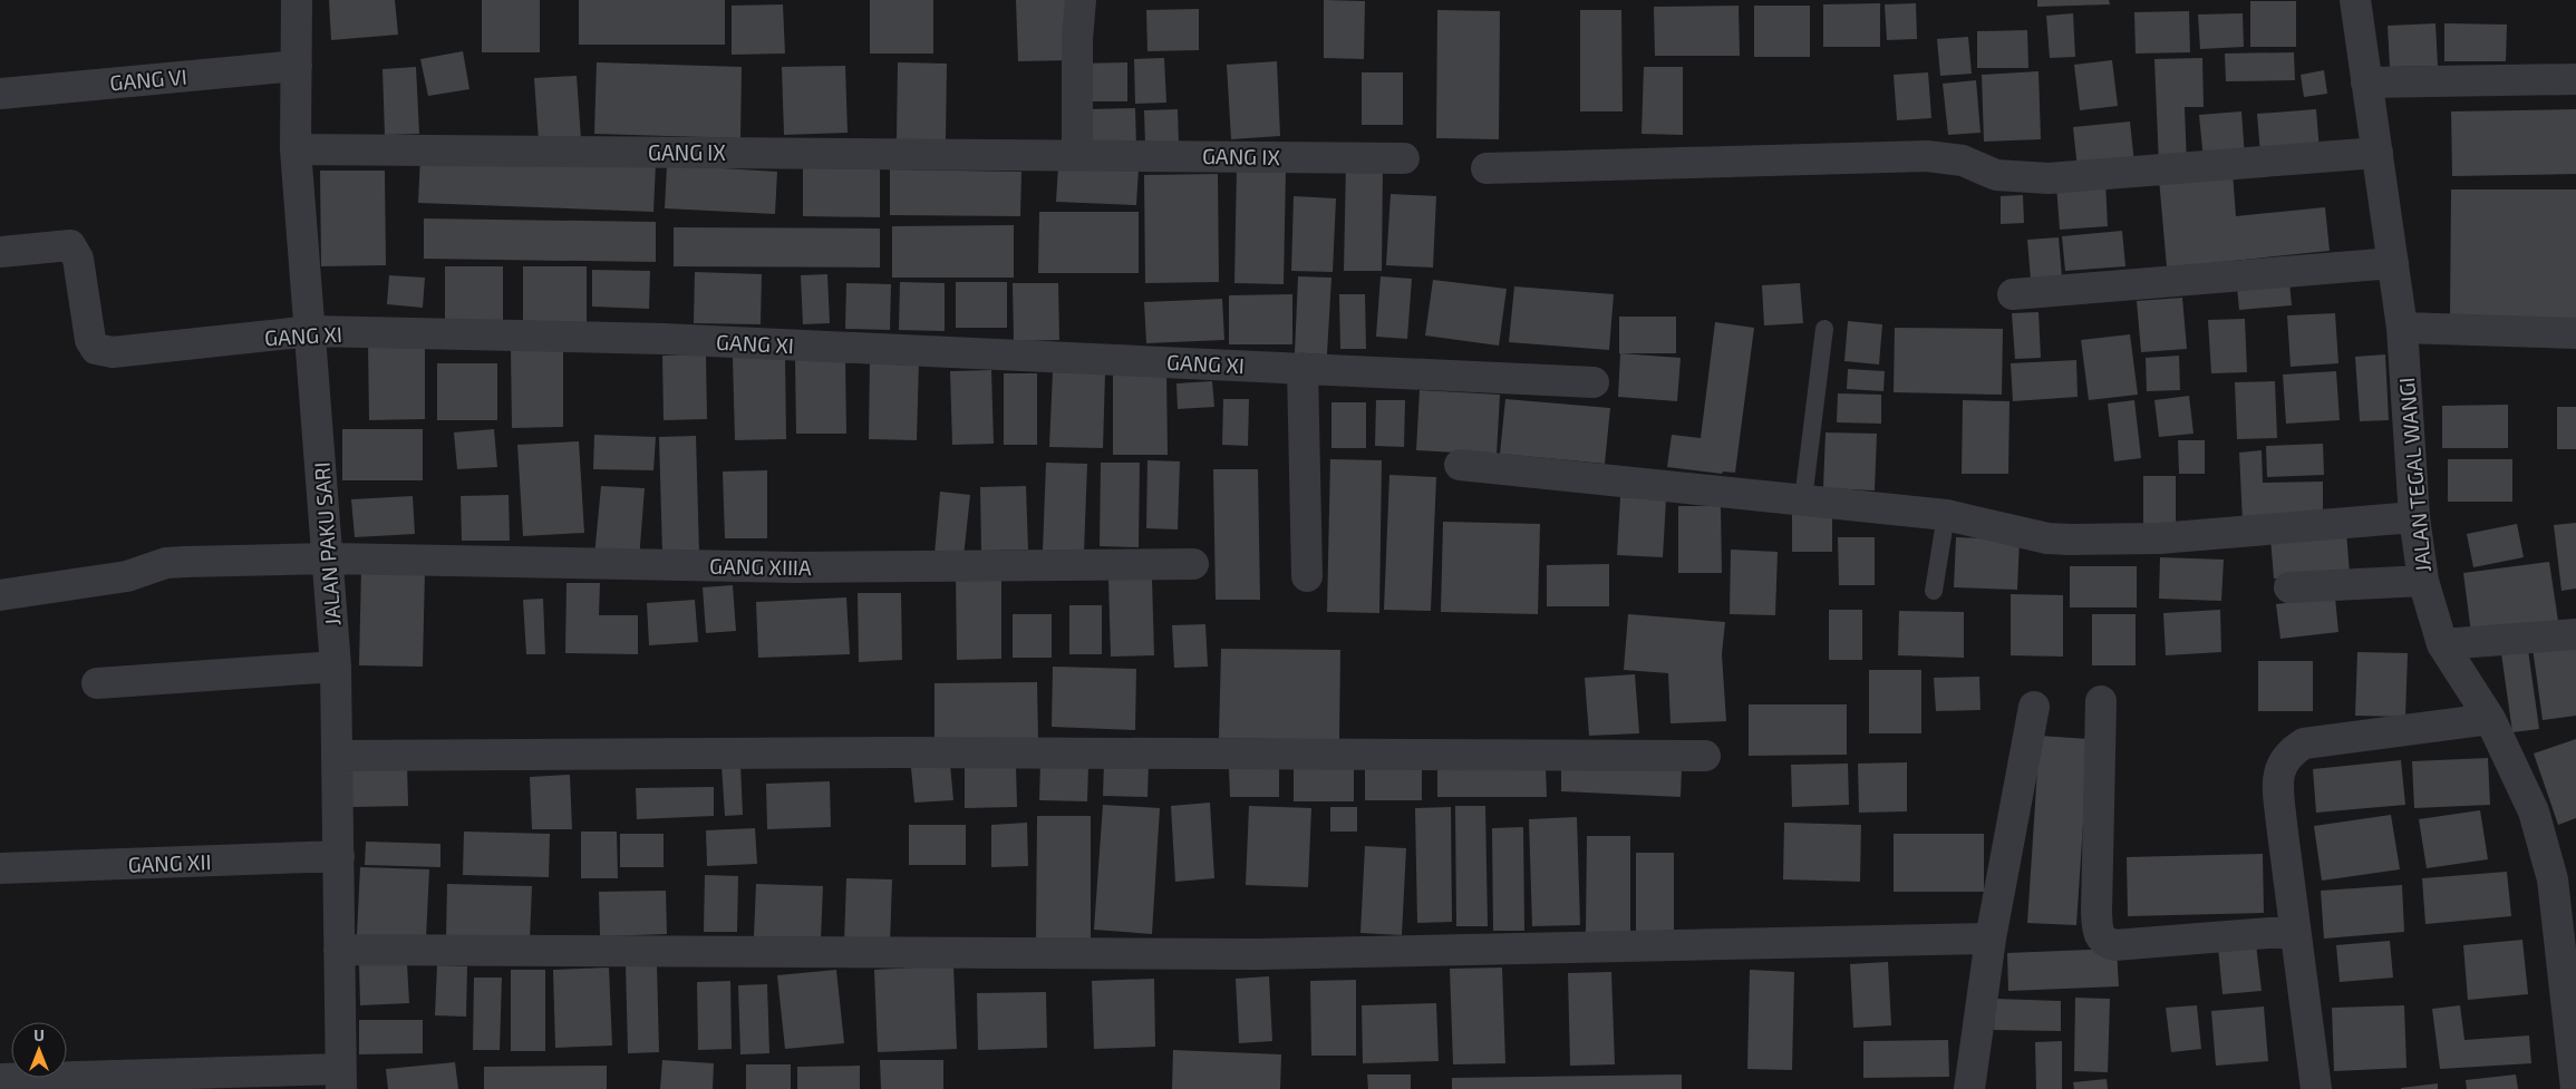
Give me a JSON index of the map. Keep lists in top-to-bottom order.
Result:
{
  "streets": {
    "street": [
      "GANG VI",
      "GANG IX",
      "GANG XI",
      "JALAN TEGAL WANGI",
      "JALAN PAKU SARI",
      "GANG XIIIA",
      "GANG XII"
    ]
  },
  "crossings": [
    ["GANG VI", "JALAN PAKU SARI"],
    ["GANG IX", "JALAN PAKU SARI"],
    ["GANG XI", "JALAN PAKU SARI"],
    ["JALAN PAKU SARI", "GANG XIIIA"],
    ["JALAN PAKU SARI", "GANG XII"]
  ],
  "north": "top"
}
